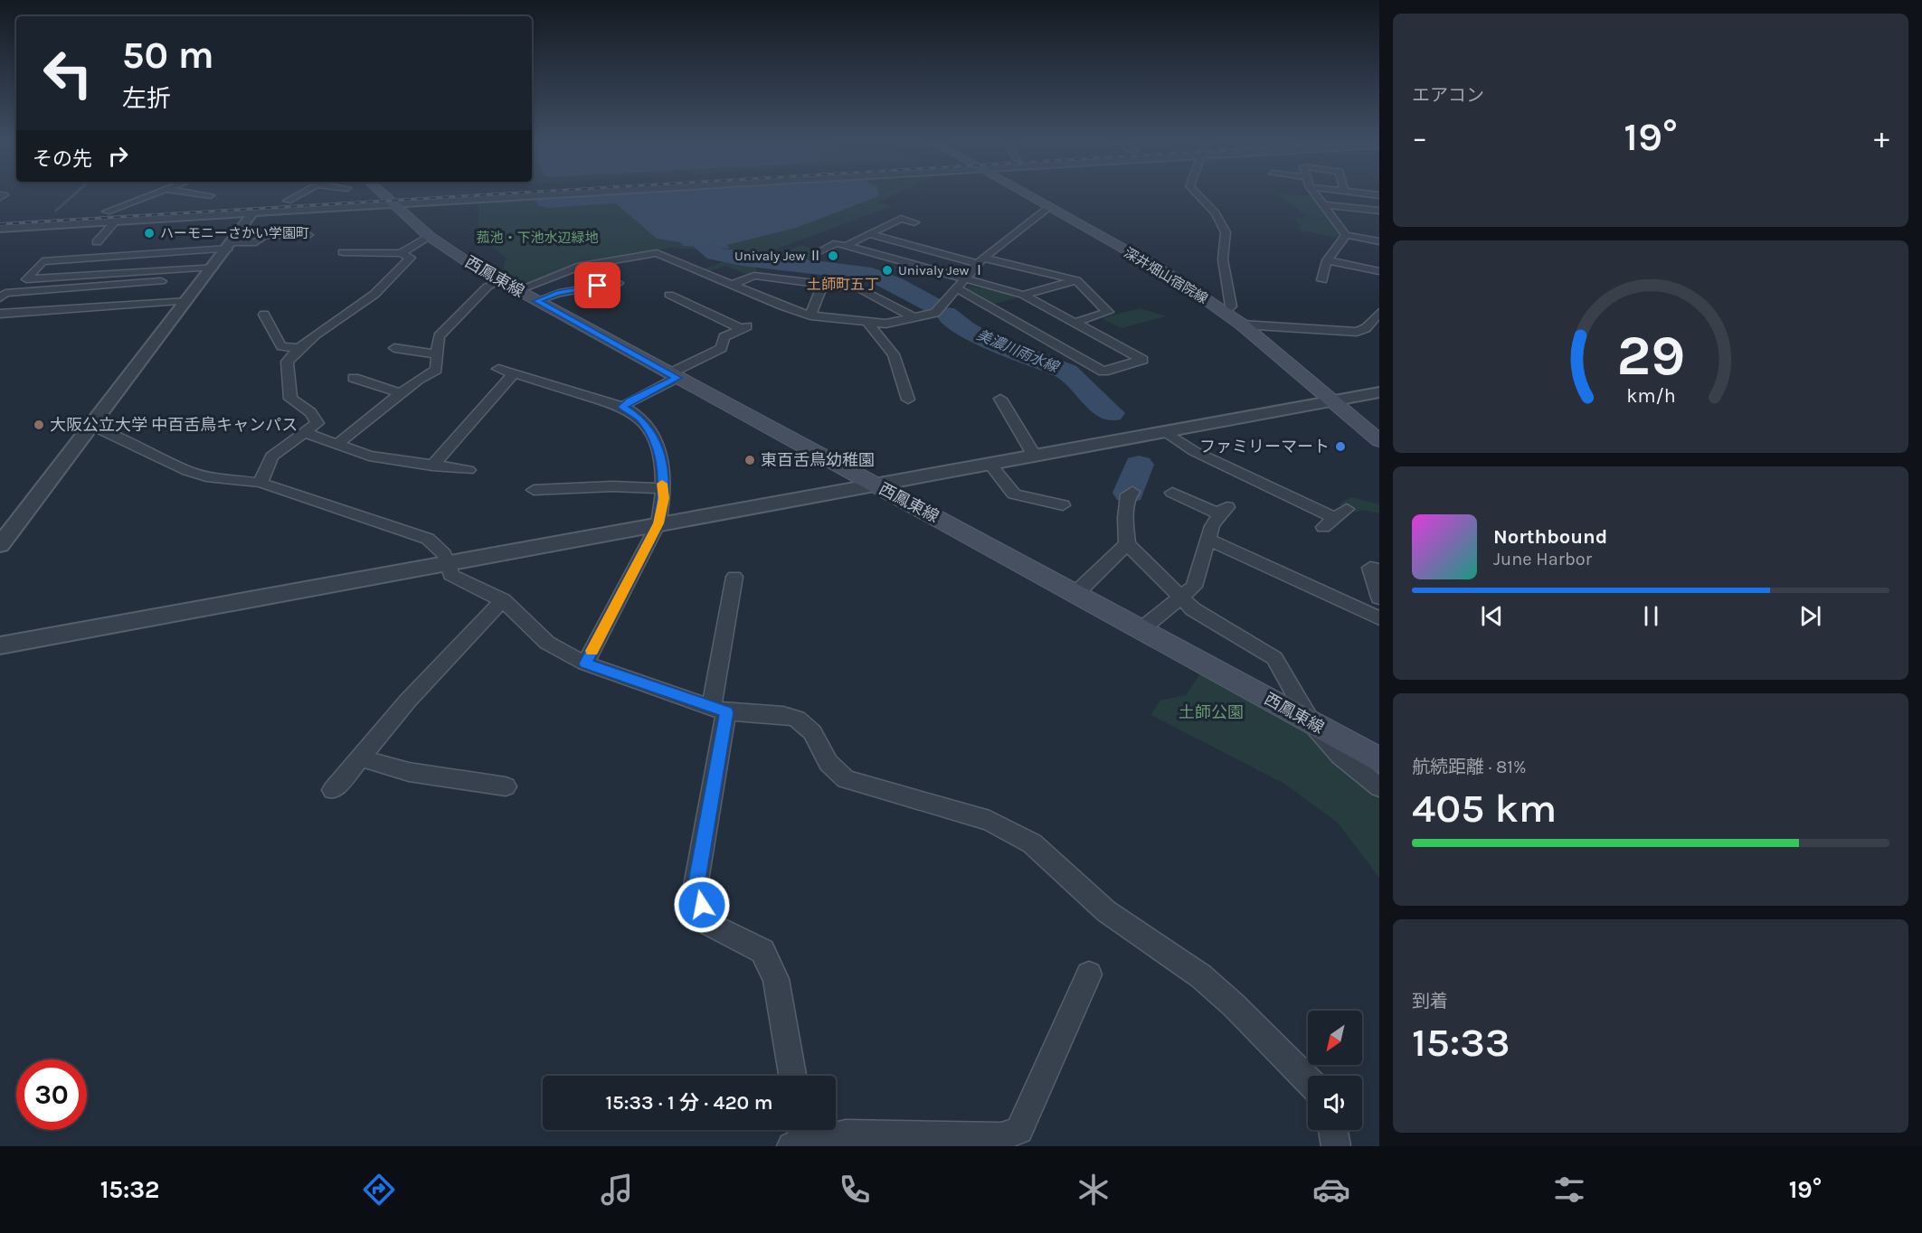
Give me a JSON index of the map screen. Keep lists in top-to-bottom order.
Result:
{
  "streets": {
    "main road": ["深井畑山宿院線", "西鳳東線"]
  },
  "districts": ["土師町五丁"],
  "water": ["美濃川雨水線"],
  "parks": ["菰池・下池水辺緑地", "土師公園"],
  "places": [
    "ハーモニーさかい学園町",
    "Univaly Jew Ⅱ",
    "Univaly Jew Ⅰ",
    "大阪公立大学 中百舌鳥キャンパス",
    "ファミリーマート",
    "東百舌鳥幼稚園"
  ],
  "north": "bottom left",
  "page": {
    "tile": [
      "エアコン",
      ["航続距離 · 81%", "405 km"],
      ["到着", "15:33"]
    ],
    "turn": ["50 m", "左折"],
    "heat": ["−", "19°", "+"],
    "then": "その先",
    "song": ["Northbound", "June Harbor"],
    "limit": "30",
    "trip": "15:33 · 1 分 · 420 m",
    "tabs": ["15:32", "19°"],
    "gauge": ["29", "km/h"]
  }
}
